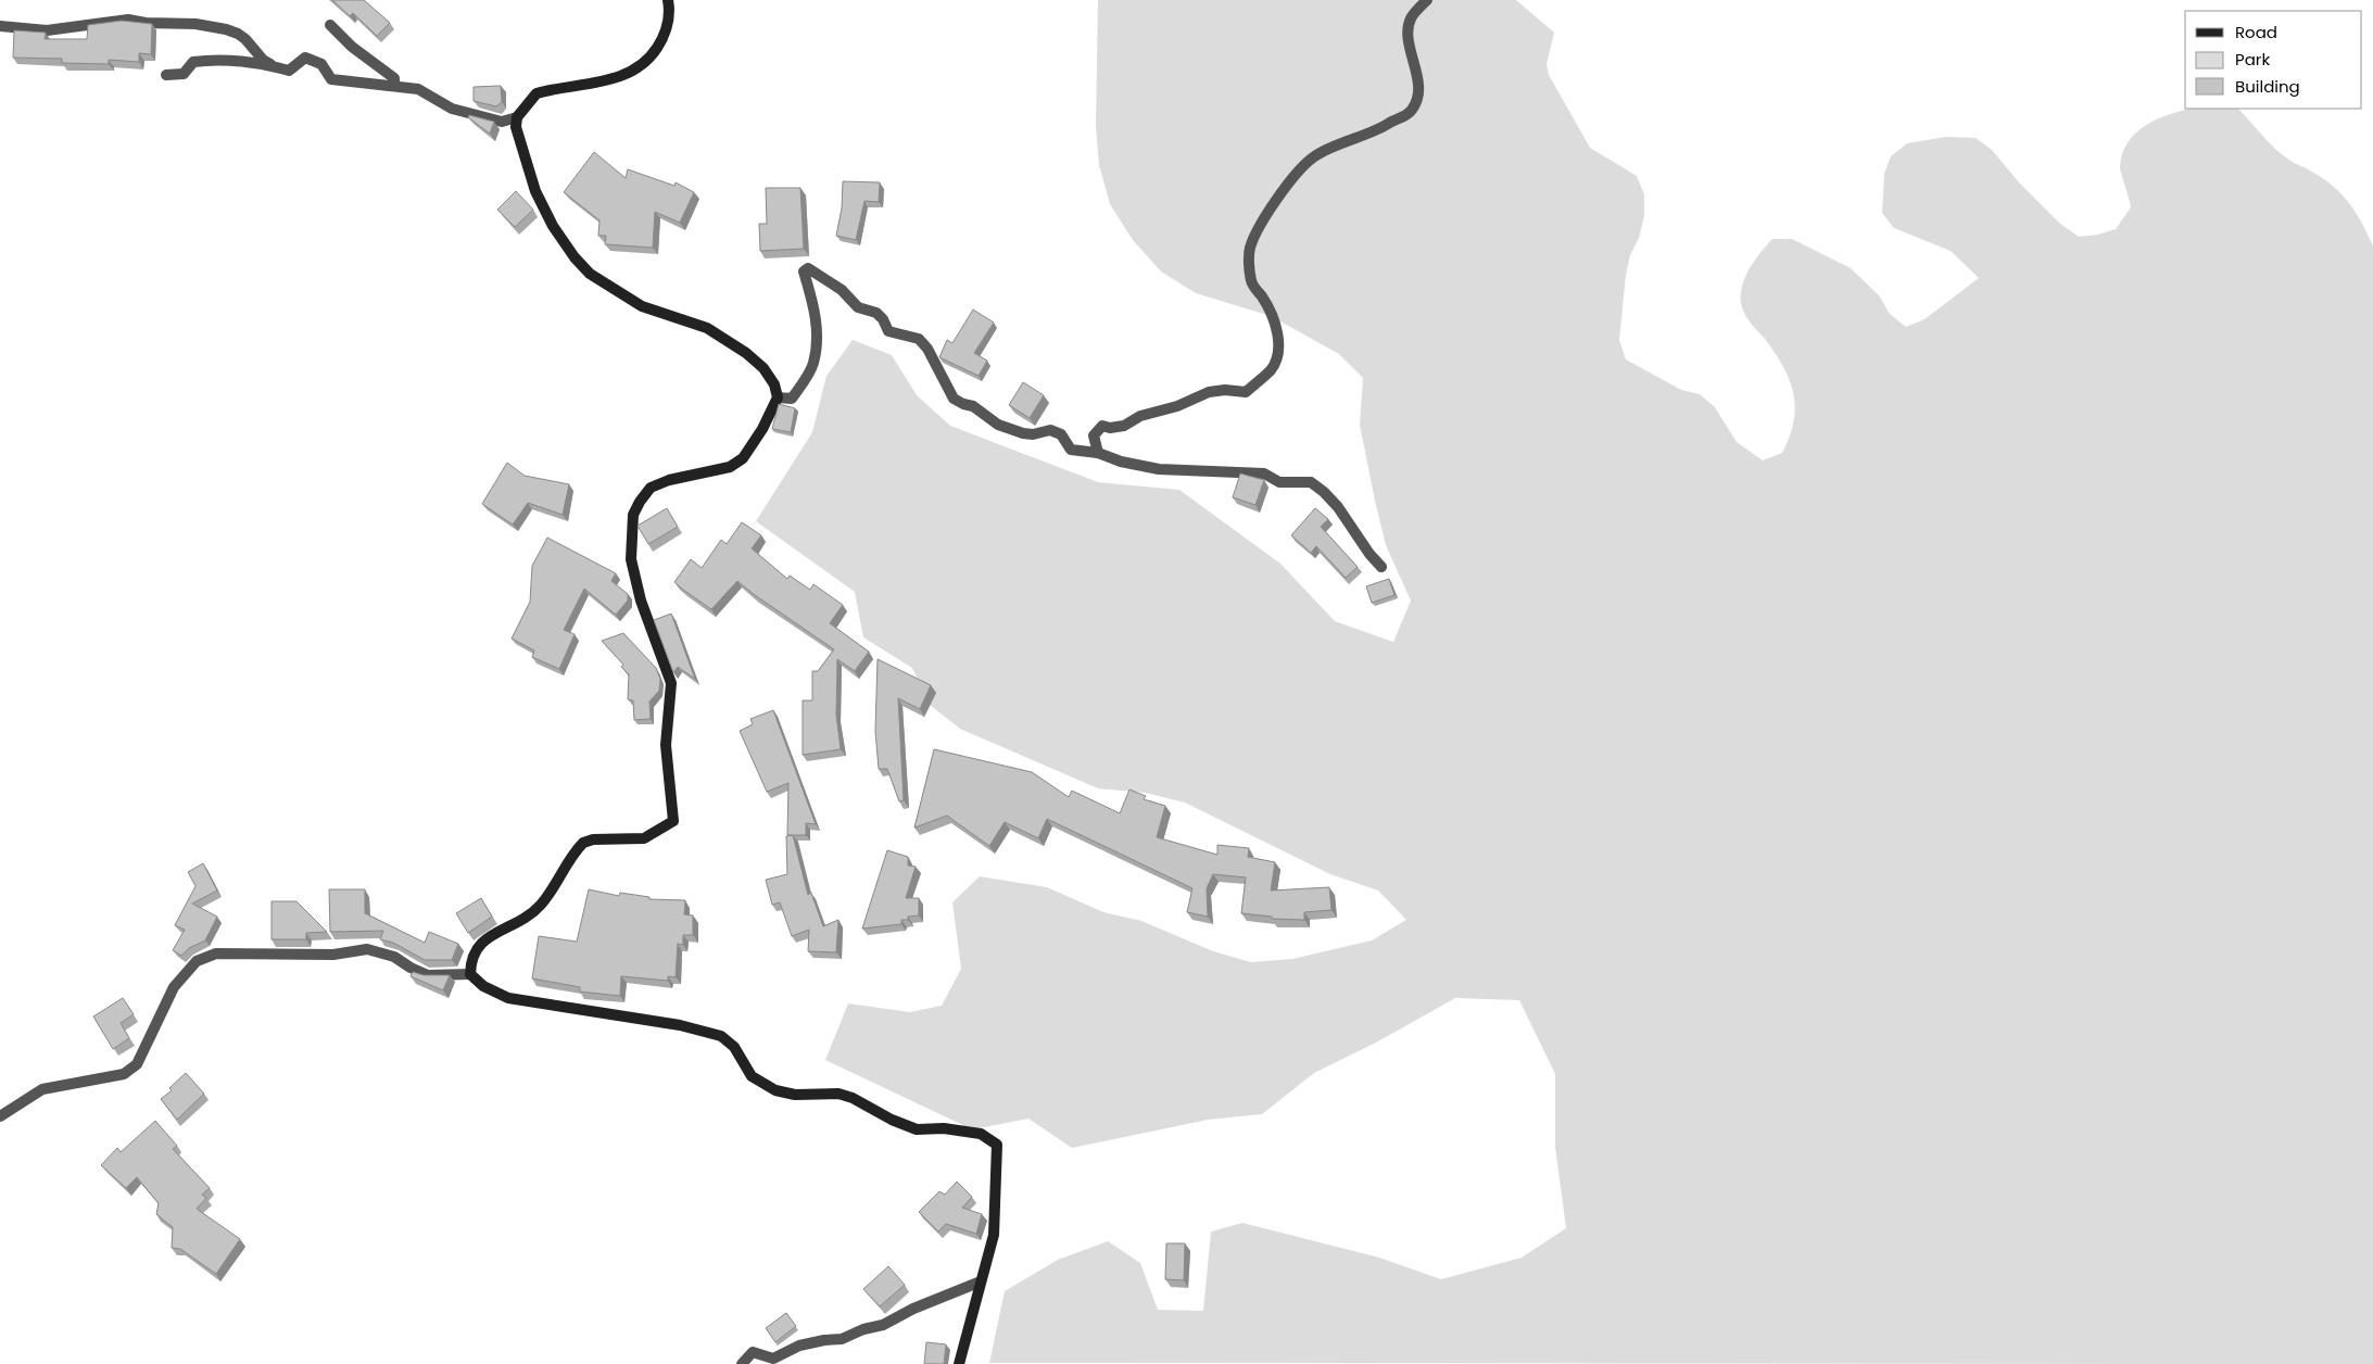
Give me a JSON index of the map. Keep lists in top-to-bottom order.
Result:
{
  "legend": ["Road", "Park", "Building"]
}
